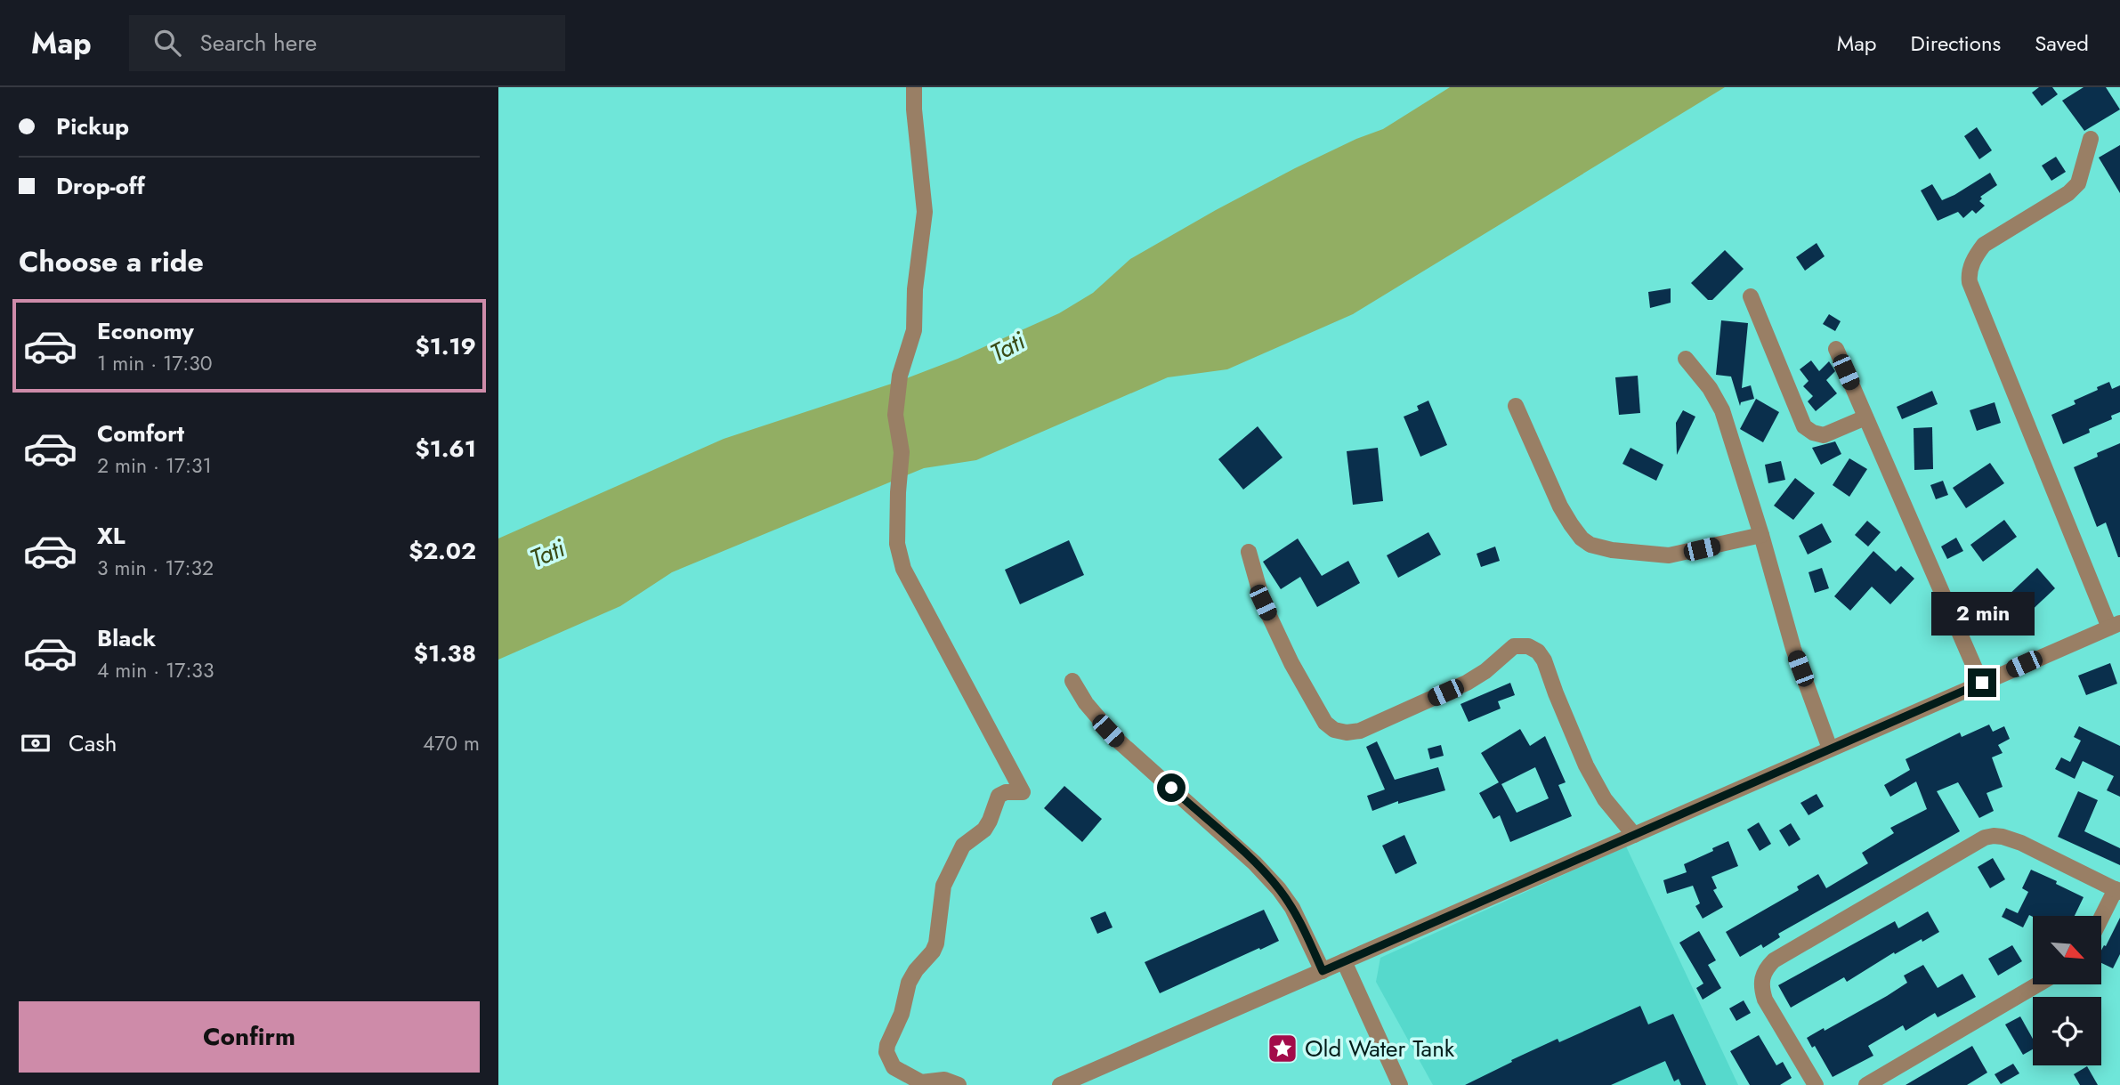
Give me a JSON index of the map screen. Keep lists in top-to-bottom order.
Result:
{
  "water": ["Tati"],
  "places": {
    "place": ["Old Water Tank"]
  },
  "north": "bottom right",
  "page": {
    "header": "Map",
    "search": "Search here",
    "nav": ["Map", "Directions", "Saved"],
    "banner": ["Pickup", "Drop-off"],
    "heading": "Choose a ride",
    "list": [
      {
        "name": "Economy",
        "note": "1 min · 17:30",
        "value": "$1.19"
      },
      {
        "name": "Comfort",
        "note": "2 min · 17:31",
        "value": "$1.61"
      },
      {
        "name": "XL",
        "note": "3 min · 17:32",
        "value": "$2.02"
      },
      {
        "name": "Black",
        "note": "4 min · 17:33",
        "value": "$1.38"
      }
    ],
    "bubble": "2 min",
    "pay": ["Cash", "470 m"],
    "buttons": "Confirm"
  }
}
